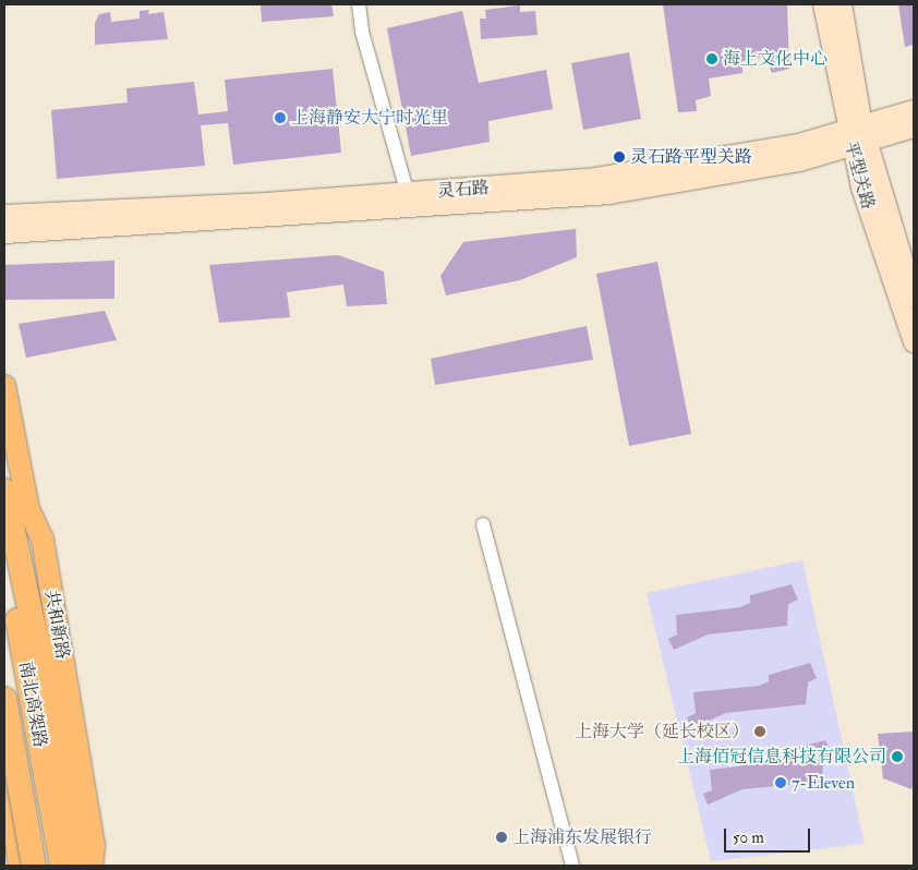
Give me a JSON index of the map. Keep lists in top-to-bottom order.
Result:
{
  "streets": {
    "highway": ["南北高架路"],
    "main road": ["平型关路", "灵石路", "共和新路"]
  },
  "crossings": [
    ["平型关路", "灵石路"]
  ],
  "places": [
    "海上文化中心",
    "上海静安大宁时光里",
    "灵石路平型关路",
    "上海大学（延长校区）",
    "上海佰冠信息科技有限公司",
    "7-Eleven",
    "上海浦东发展银行"
  ],
  "scale_bar": "50 m"
}
